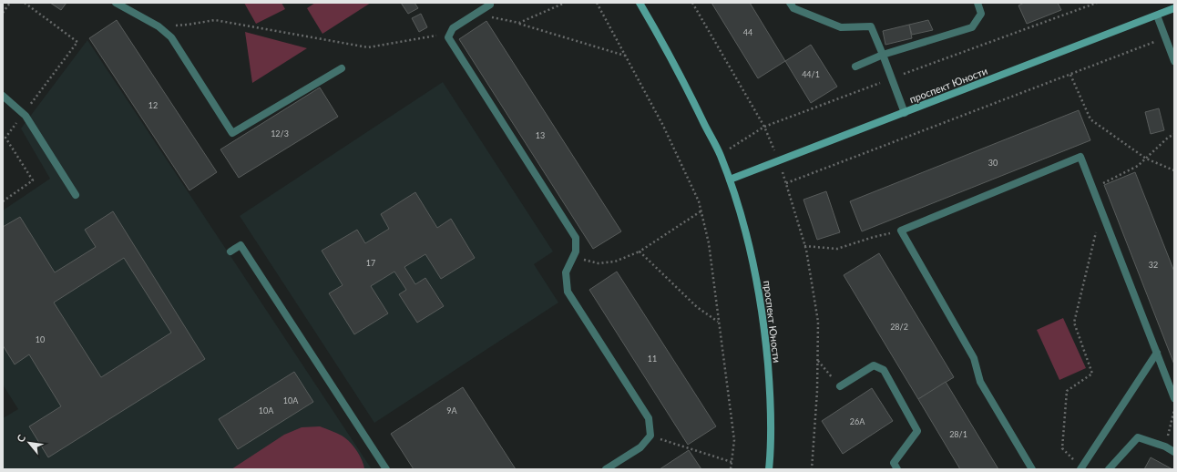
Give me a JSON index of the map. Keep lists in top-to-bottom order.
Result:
{
  "streets": {
    "main road": ["проспект Юности"]
  },
  "house_numbers": [
    "44",
    "44/1",
    "12",
    "12/3",
    "13",
    "30",
    "17",
    "32",
    "28/2",
    "10",
    "11",
    "10А",
    "10А",
    "9А",
    "26А",
    "28/1"
  ],
  "north": "top left"
}
